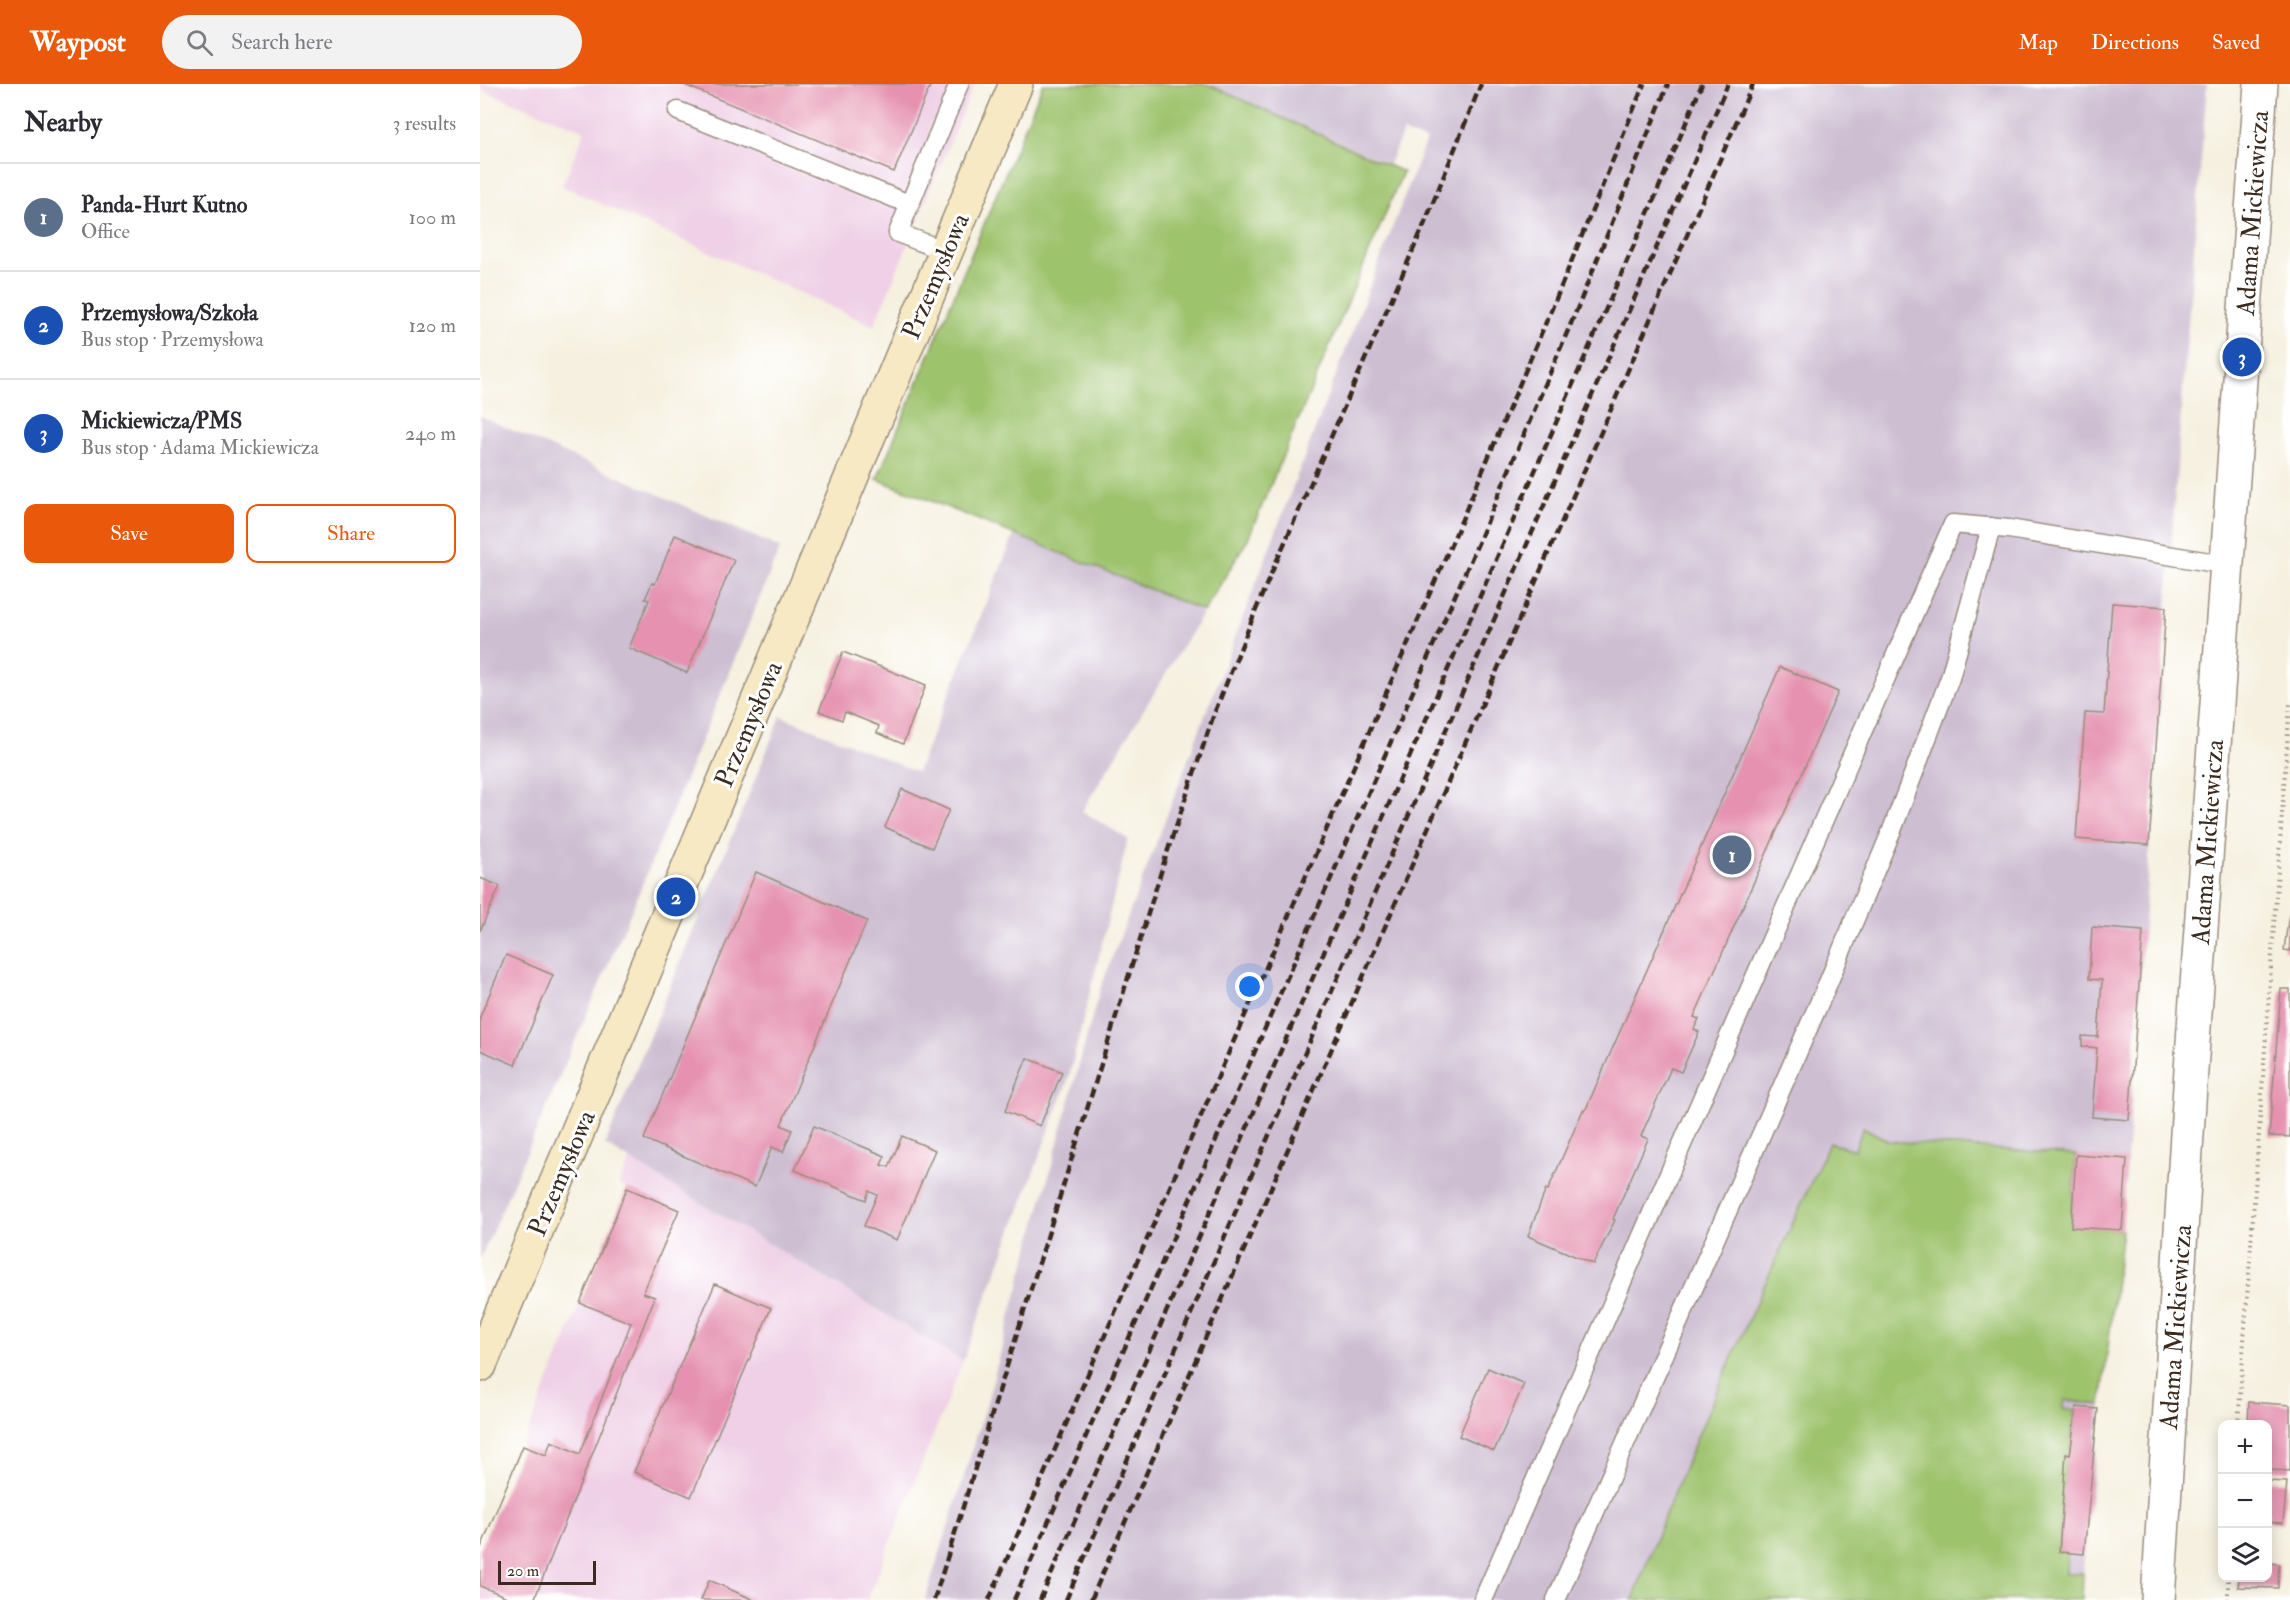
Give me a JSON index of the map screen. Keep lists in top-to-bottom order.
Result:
{
  "streets": {
    "street": ["Adama Mickiewicza", "Przemysłowa"]
  },
  "scale_bar": "20 m",
  "page": {
    "header": "Waypost",
    "search": "Search here",
    "nav": ["Map", "Directions", "Saved"],
    "heading": ["Nearby", "3 results"],
    "list": [
      {
        "mark": "1",
        "name": "Panda-Hurt Kutno",
        "note": "Office",
        "value": "100 m"
      },
      {
        "mark": "2",
        "name": "Przemysłowa/Szkoła",
        "note": "Bus stop · Przemysłowa",
        "value": "120 m"
      },
      {
        "mark": "3",
        "name": "Mickiewicza/PMS",
        "note": "Bus stop · Adama Mickiewicza",
        "value": "240 m"
      }
    ],
    "pins": ["3", "1", "2"],
    "buttons": ["Save", "Share"],
    "map_buttons": ["+", "−"],
    "scale": "20 m"
  }
}
